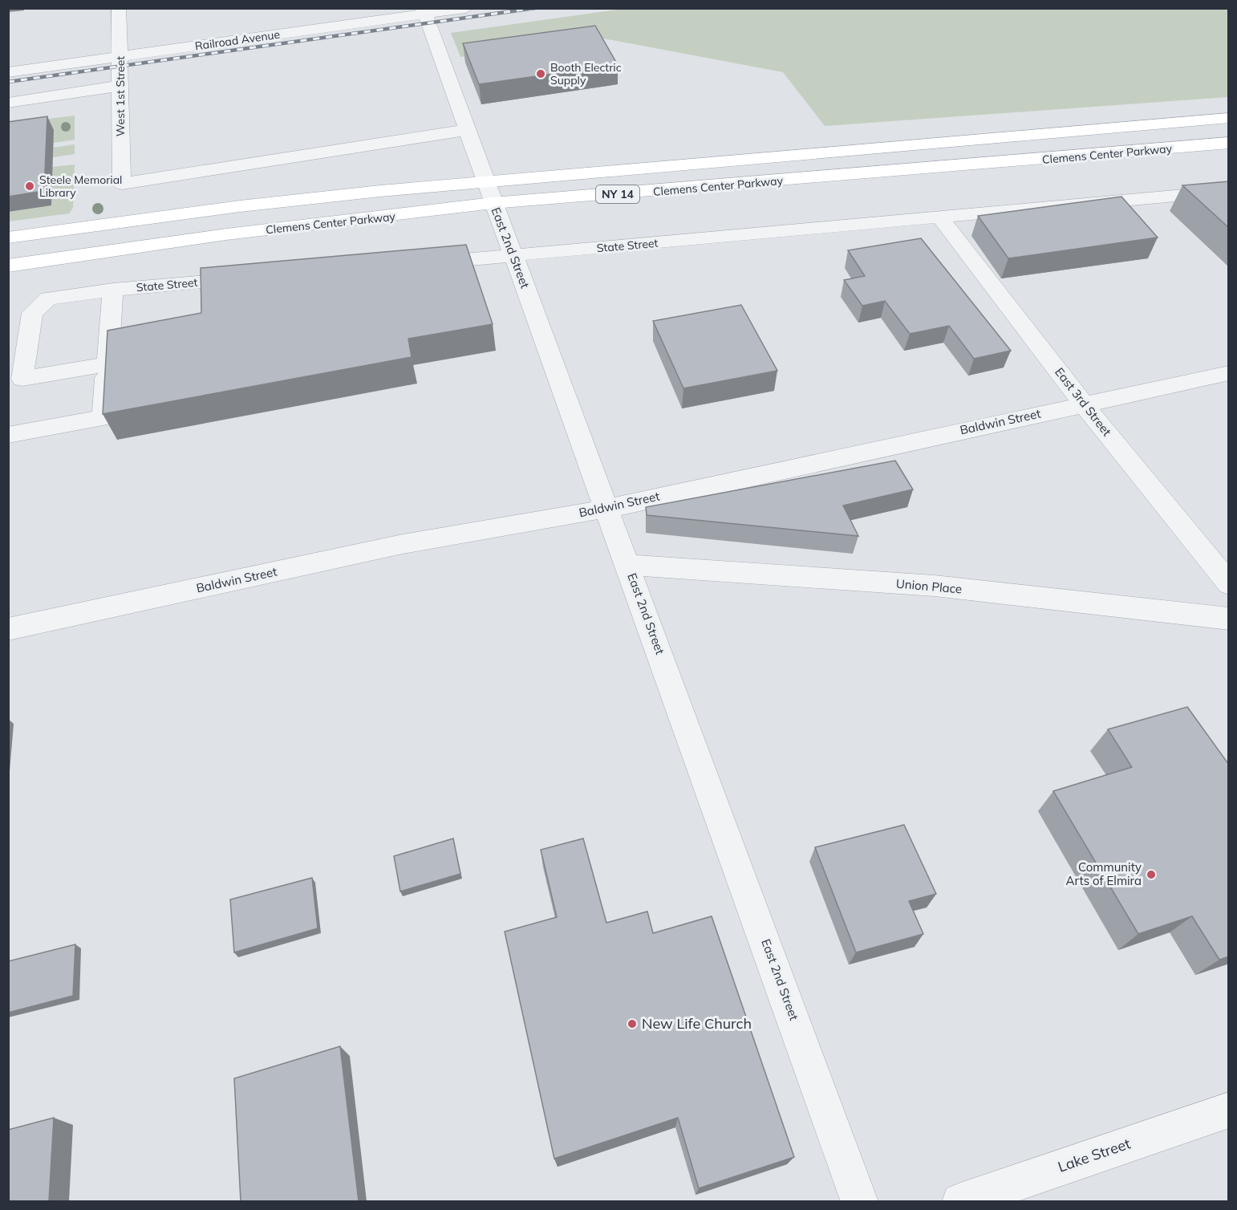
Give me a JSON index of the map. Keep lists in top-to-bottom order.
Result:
{
  "streets": {
    "main road": ["Clemens Center Parkway", "NY 14"],
    "street": [
      "Railroad Avenue",
      "West 1st Street",
      "State Street",
      "East 2nd Street",
      "East 3rd Street",
      "Baldwin Street",
      "Union Place",
      "Lake Street"
    ]
  },
  "crossings": [
    ["Railroad Avenue", "West 1st Street"],
    ["Railroad Avenue", "East 2nd Street"],
    ["West 1st Street", "East 2nd Street"],
    ["Clemens Center Parkway", "East 2nd Street"],
    ["NY 14", "East 2nd Street"],
    ["State Street", "East 2nd Street"],
    ["State Street", "East 3rd Street"],
    ["East 2nd Street", "Baldwin Street"],
    ["East 2nd Street", "Union Place"],
    ["East 3rd Street", "Baldwin Street"]
  ],
  "places": [
    "Booth Electric Supply",
    "Steele Memorial Library",
    "Community Arts of Elmira",
    "New Life Church"
  ]
}
